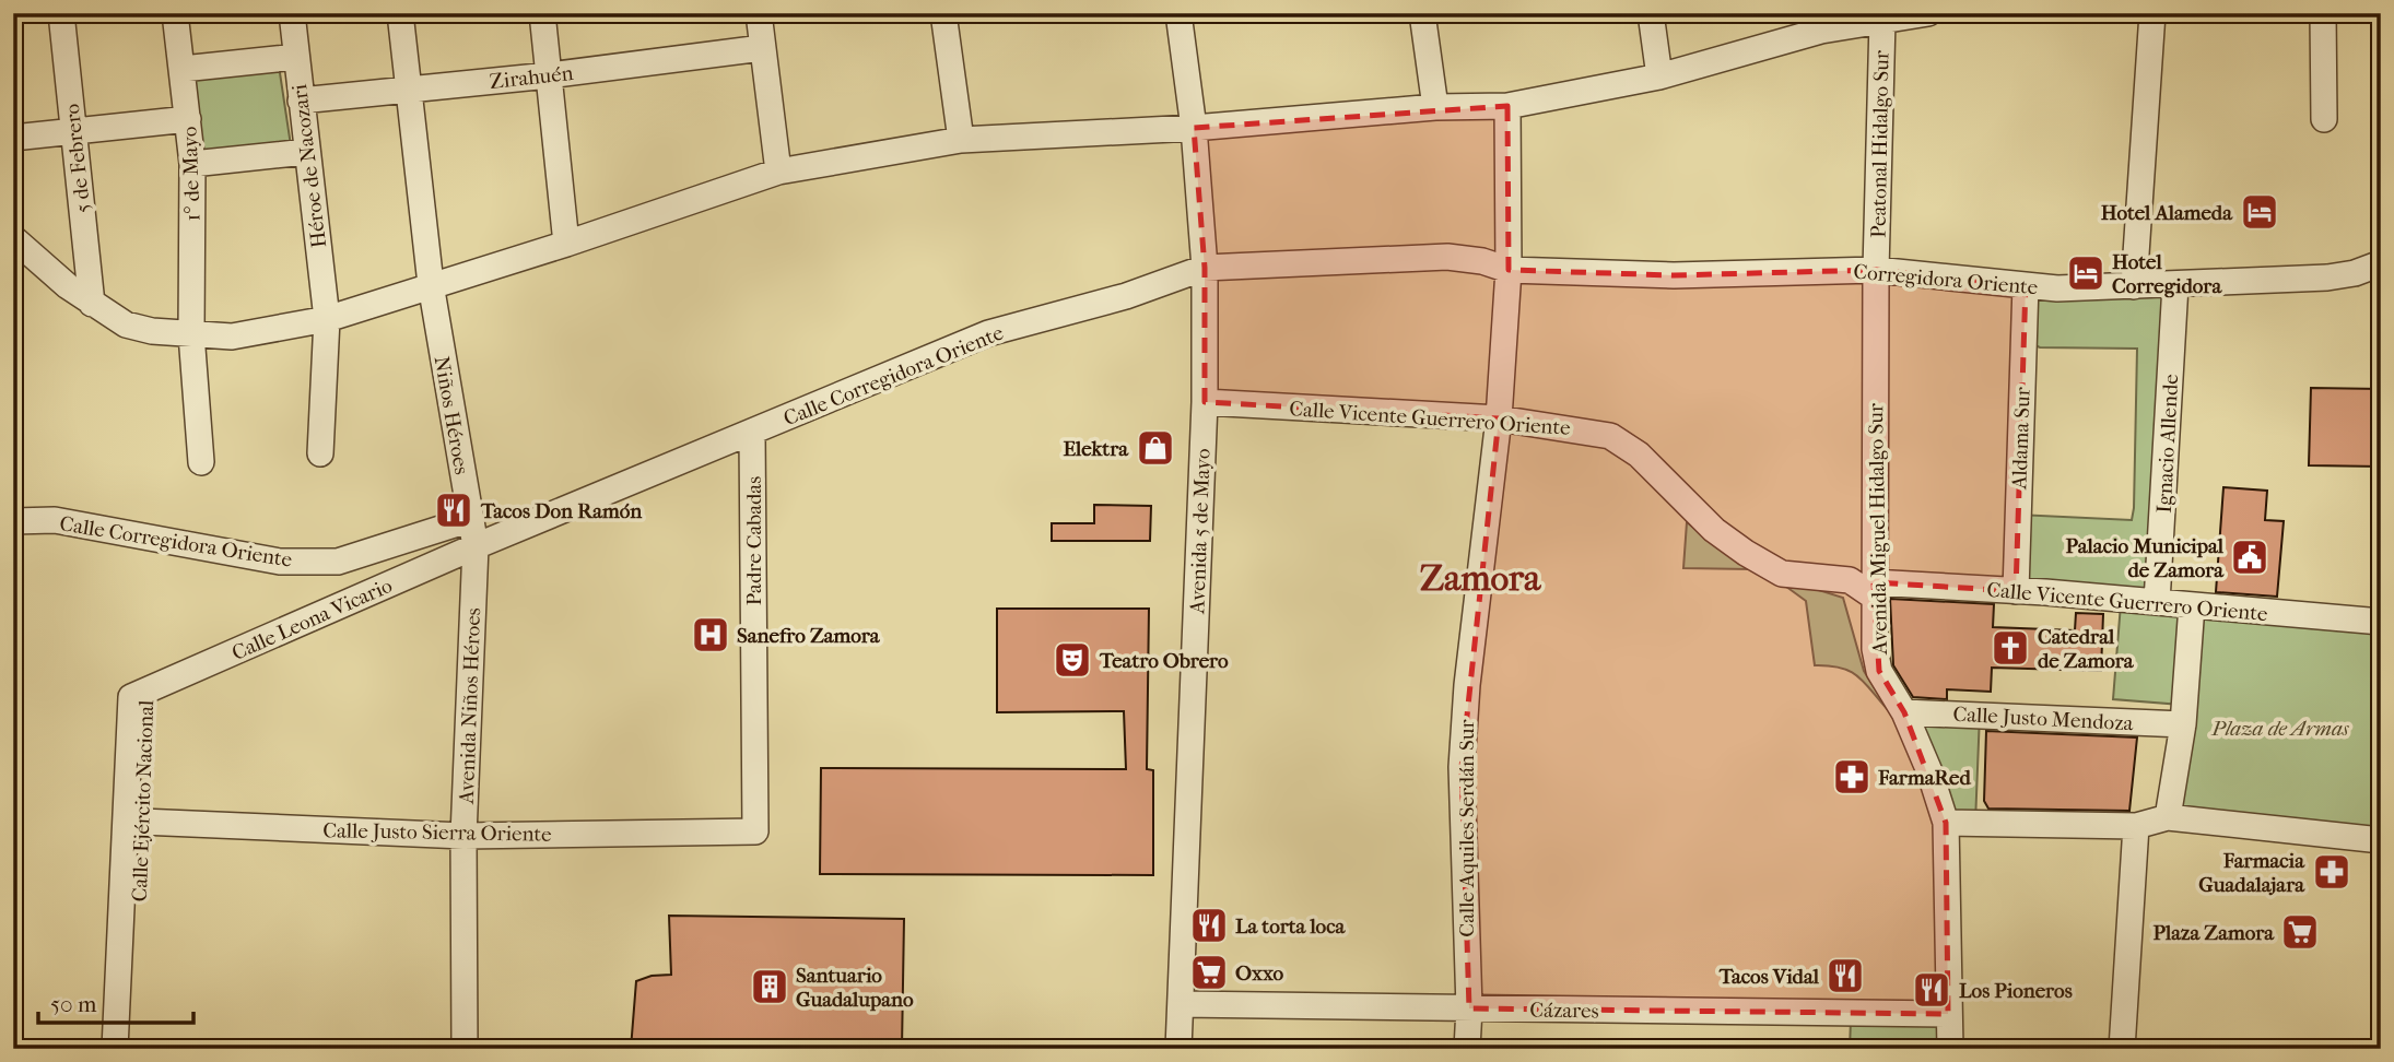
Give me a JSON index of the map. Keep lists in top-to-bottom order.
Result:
{
  "streets": {
    "street": [
      "Zirahuén",
      "Peatonal Hidalgo Sur",
      "5 de Febrero",
      "Héroe de Nacozari",
      "1° de Mayo",
      "Corregidora Oriente",
      "Calle Corregidora Oriente",
      "Niños Héroes",
      "Calle Vicente Guerrero Oriente",
      "Aldama Sur",
      "Ignacio Allende",
      "Avenida Miguel Hidalgo Sur",
      "Avenida 5 de Mayo",
      "Padre Cabadas",
      "Calle Leona Vicario",
      "Avenida Niños Héroes",
      "Calle Justo Mendoza",
      "Calle Ejército Nacional",
      "Calle Aquiles Serdán Sur",
      "Calle Justo Sierra Oriente",
      "Cázares"
    ]
  },
  "crossings": [
    ["Zirahuén", "Héroe de Nacozari"],
    ["Zirahuén", "Niños Héroes"],
    ["Peatonal Hidalgo Sur", "Corregidora Oriente"],
    ["Peatonal Hidalgo Sur", "Avenida Miguel Hidalgo Sur"],
    ["Corregidora Oriente", "Calle Corregidora Oriente"],
    ["Corregidora Oriente", "Aldama Sur"],
    ["Corregidora Oriente", "Ignacio Allende"],
    ["Corregidora Oriente", "Avenida Miguel Hidalgo Sur"],
    ["Corregidora Oriente", "Calle Aquiles Serdán Sur"],
    ["Calle Corregidora Oriente", "Niños Héroes"],
    ["Calle Corregidora Oriente", "Avenida 5 de Mayo"],
    ["Calle Corregidora Oriente", "Padre Cabadas"],
    ["Calle Corregidora Oriente", "Calle Leona Vicario"],
    ["Calle Corregidora Oriente", "Avenida Niños Héroes"],
    ["Calle Corregidora Oriente", "Calle Aquiles Serdán Sur"],
    ["Niños Héroes", "Calle Leona Vicario"],
    ["Niños Héroes", "Avenida Niños Héroes"],
    ["Calle Vicente Guerrero Oriente", "Aldama Sur"],
    ["Calle Vicente Guerrero Oriente", "Ignacio Allende"],
    ["Calle Vicente Guerrero Oriente", "Avenida Miguel Hidalgo Sur"],
    ["Calle Vicente Guerrero Oriente", "Avenida 5 de Mayo"],
    ["Calle Vicente Guerrero Oriente", "Calle Aquiles Serdán Sur"],
    ["Avenida Miguel Hidalgo Sur", "Calle Justo Mendoza"],
    ["Avenida Miguel Hidalgo Sur", "Cázares"],
    ["Avenida 5 de Mayo", "Cázares"],
    ["Padre Cabadas", "Calle Justo Sierra Oriente"],
    ["Calle Leona Vicario", "Avenida Niños Héroes"],
    ["Calle Leona Vicario", "Calle Ejército Nacional"],
    ["Avenida Niños Héroes", "Calle Justo Sierra Oriente"],
    ["Calle Ejército Nacional", "Calle Justo Sierra Oriente"],
    ["Calle Aquiles Serdán Sur", "Cázares"]
  ],
  "districts": ["Zamora"],
  "parks": ["Plaza de Armas"],
  "places": {
    "hotel": ["Hotel Alameda", "Hotel Corregidora"],
    "shop": ["Elektra"],
    "restaurant": [
      "Tacos Don Ramón",
      "La torta loca",
      "Tacos Vidal",
      "Los Pioneros"
    ],
    "public building": ["Palacio Municipal de Zamora"],
    "hospital": ["Sanefro Zamora"],
    "church": ["Catedral de Zamora"],
    "theatre": ["Teatro Obrero"],
    "pharmacy": ["FarmaRed", "Farmacia Guadalajara"],
    "supermarket": ["Plaza Zamora", "Oxxo"],
    "building": ["Santuario Guadalupano"]
  },
  "scale_bar": "50 m"
}
